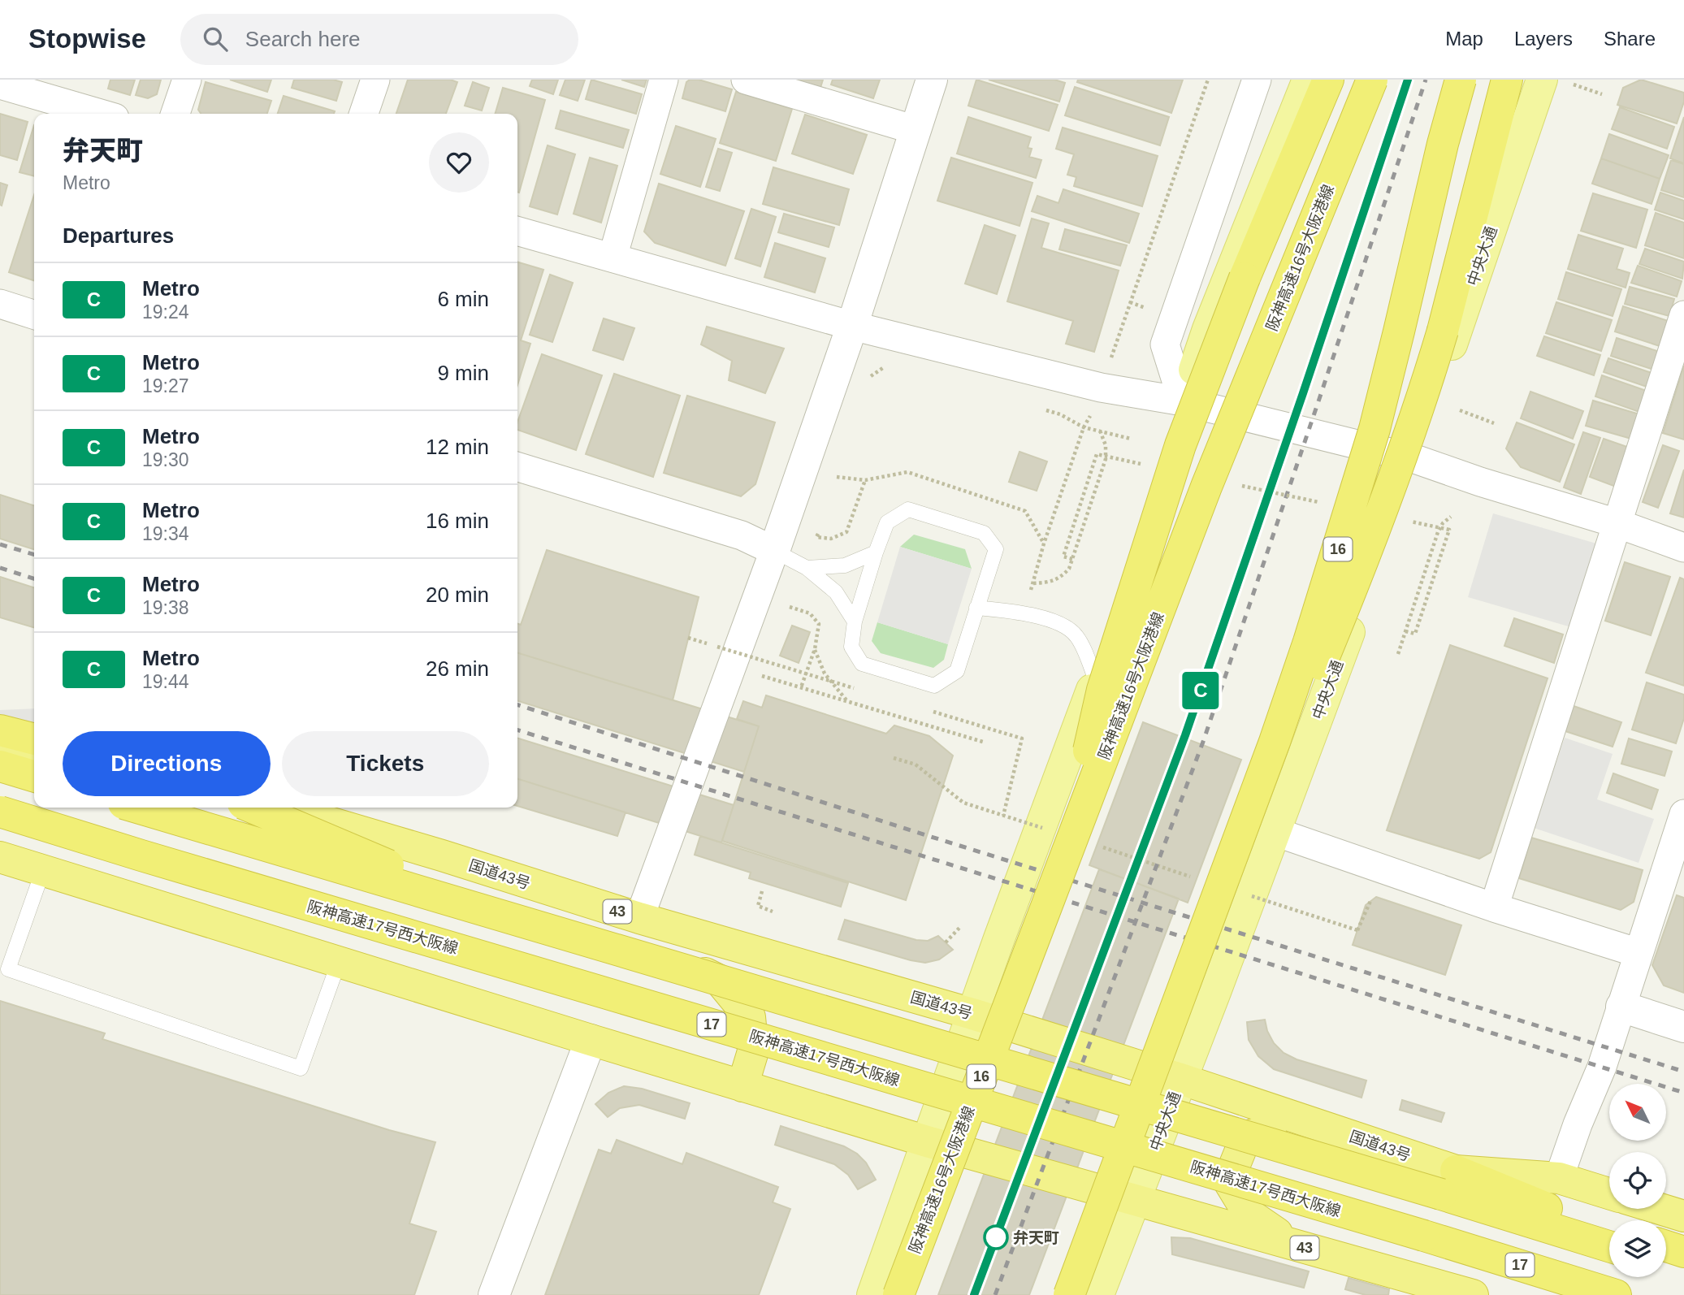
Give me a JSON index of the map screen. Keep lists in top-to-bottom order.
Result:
{
  "streets": {
    "highway": [
      "阪神高速16号大阪港線",
      "16",
      "国道43号",
      "43",
      "阪神高速17号西大阪線",
      "17"
    ],
    "main road": ["中央大通"]
  },
  "crossings": [
    ["中央大通", "国道43号"],
    ["中央大通", "43"],
    ["国道43号", "43"]
  ],
  "places": ["弁天町"],
  "lines": ["metro line C"],
  "north": "top left",
  "page": {
    "header": "Stopwise",
    "search": "Search here",
    "nav": ["Map", "Layers", "Share"],
    "on_map": "C",
    "heading": [
      ["弁天町", "Metro"],
      "Departures"
    ],
    "list": [
      {
        "mark": "C",
        "name": "Metro",
        "note": "19:24",
        "value": "6 min"
      },
      {
        "mark": "C",
        "name": "Metro",
        "note": "19:27",
        "value": "9 min"
      },
      {
        "mark": "C",
        "name": "Metro",
        "note": "19:30",
        "value": "12 min"
      },
      {
        "mark": "C",
        "name": "Metro",
        "note": "19:34",
        "value": "16 min"
      },
      {
        "mark": "C",
        "name": "Metro",
        "note": "19:38",
        "value": "20 min"
      },
      {
        "mark": "C",
        "name": "Metro",
        "note": "19:44",
        "value": "26 min"
      }
    ],
    "buttons": ["Directions", "Tickets"]
  }
}
